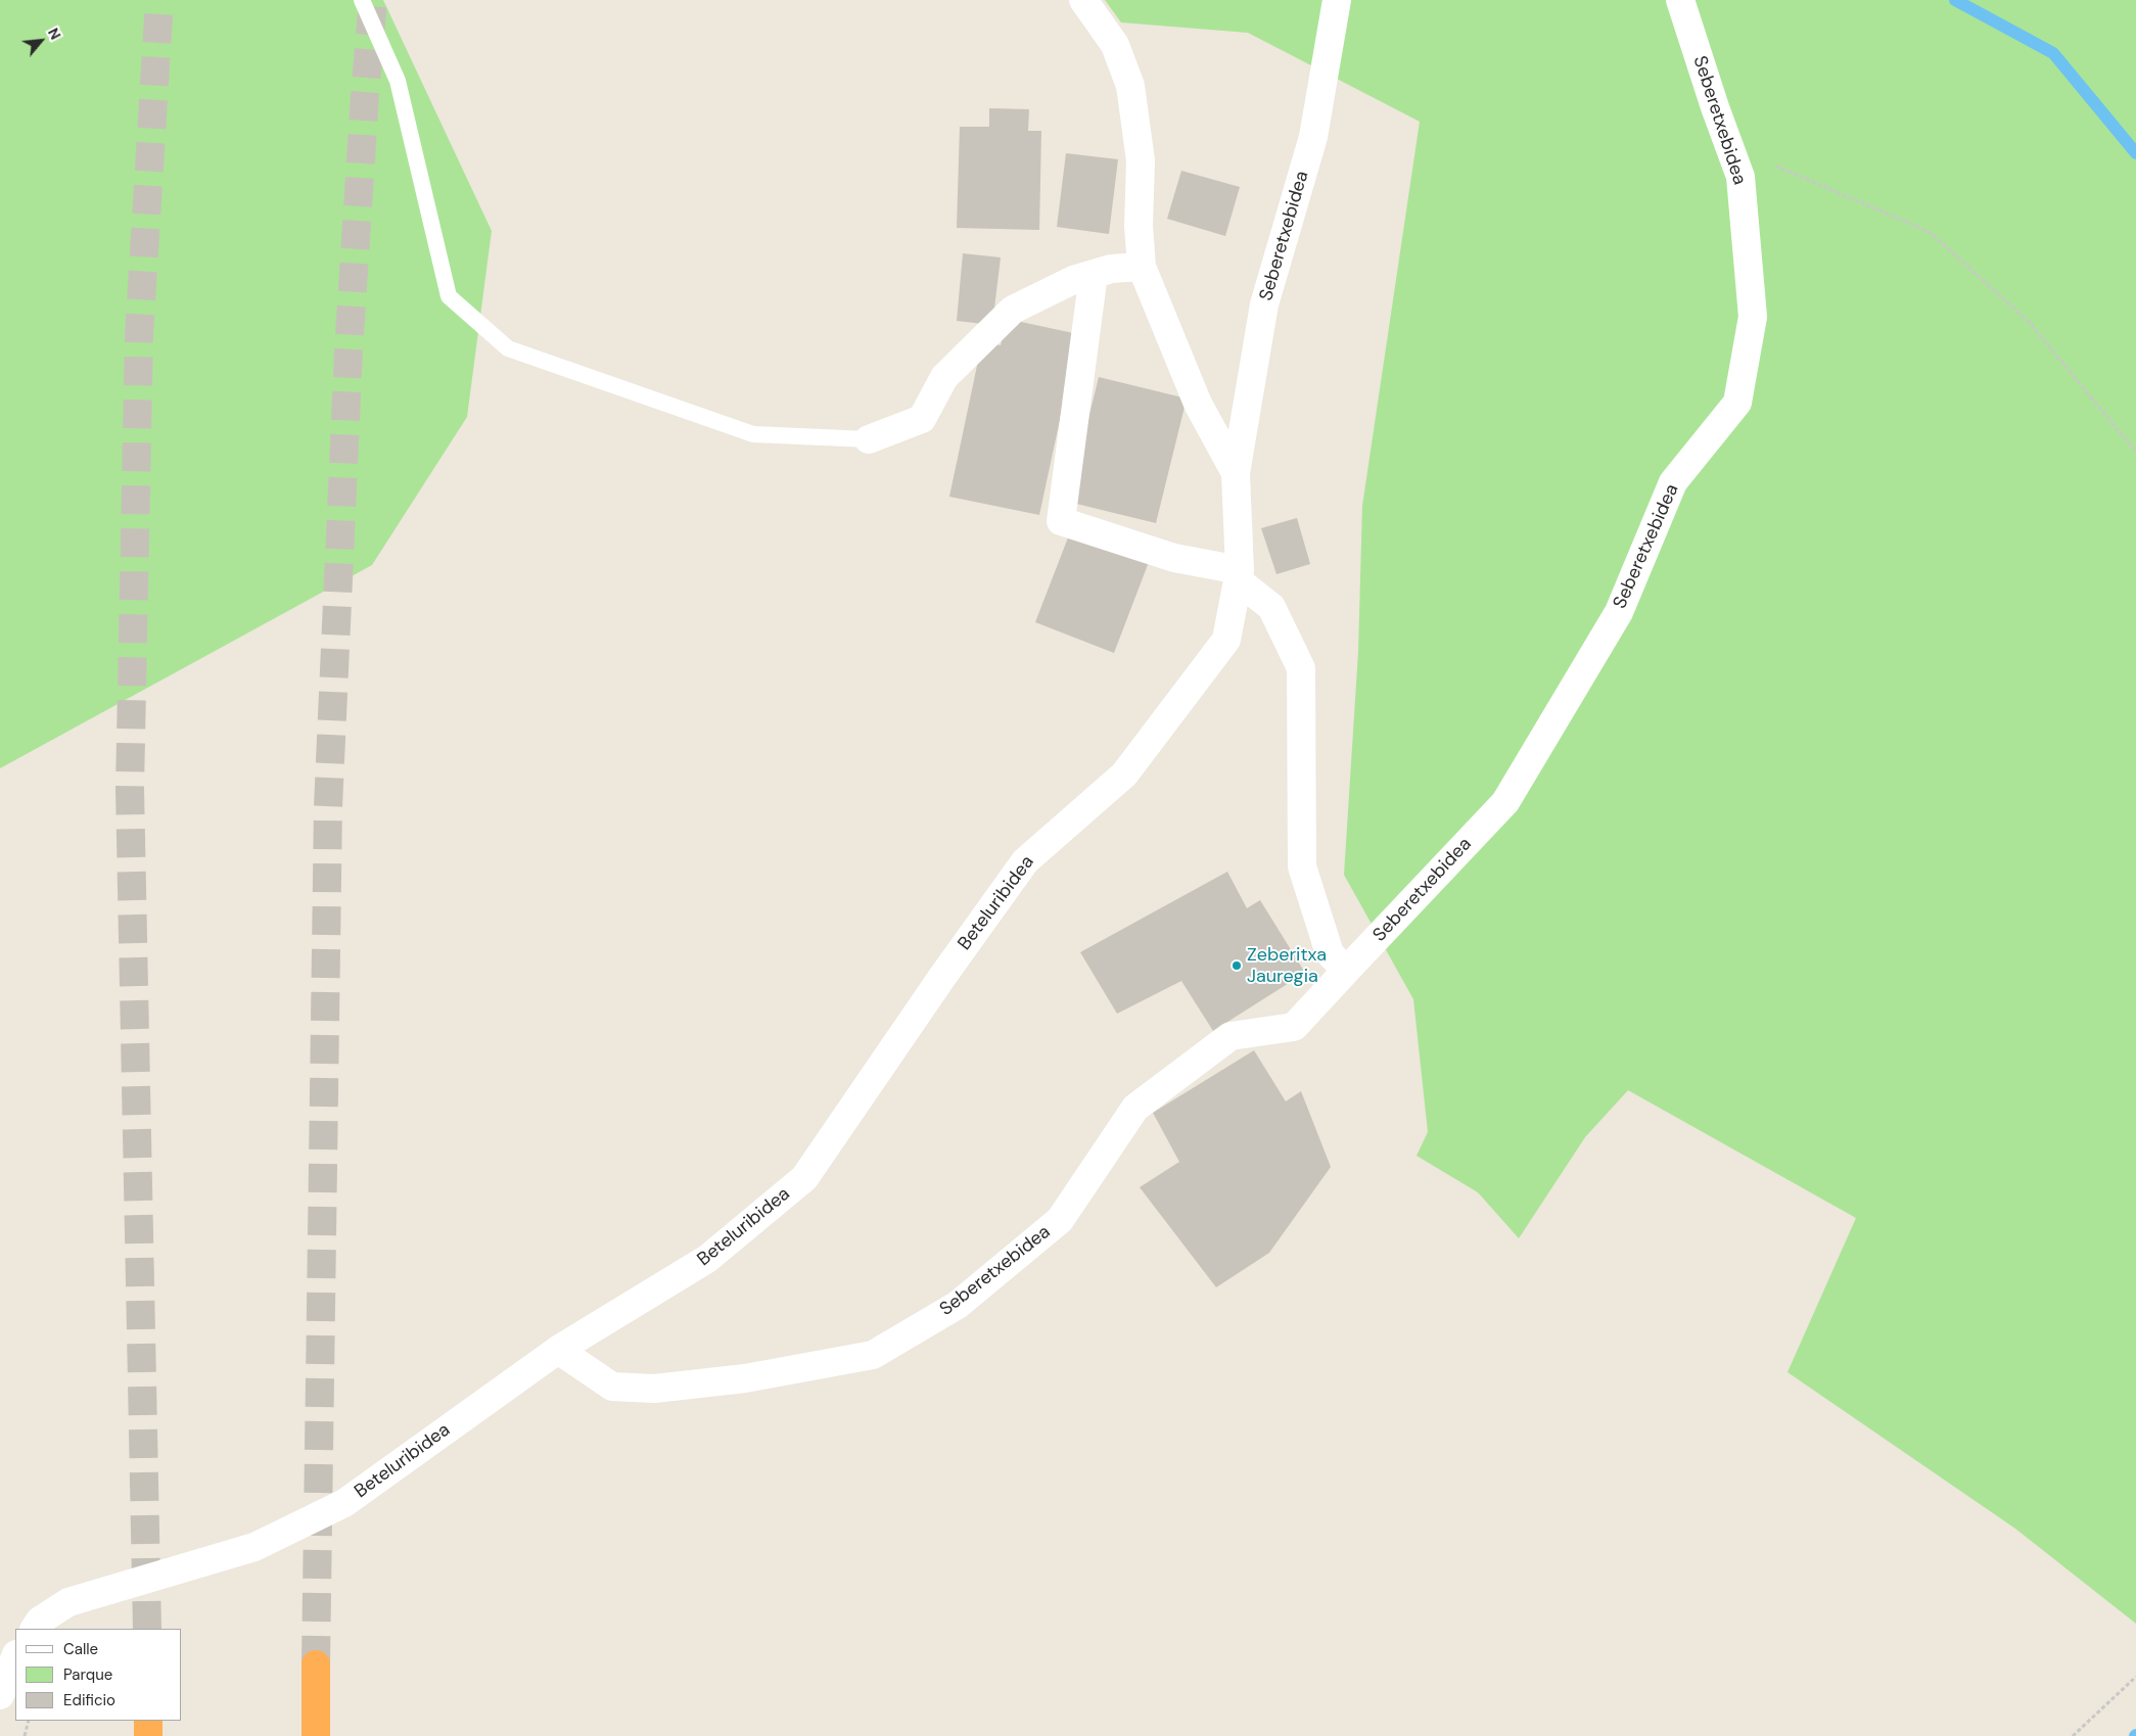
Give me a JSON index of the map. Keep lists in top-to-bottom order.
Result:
{
  "streets": {
    "street": ["Seberetxebidea", "Beteluribidea"]
  },
  "crossings": [
    ["Seberetxebidea", "Beteluribidea"]
  ],
  "places": ["Zeberitxa Jauregia"],
  "legend": ["Calle", "Parque", "Edificio"],
  "north": "top right"
}
